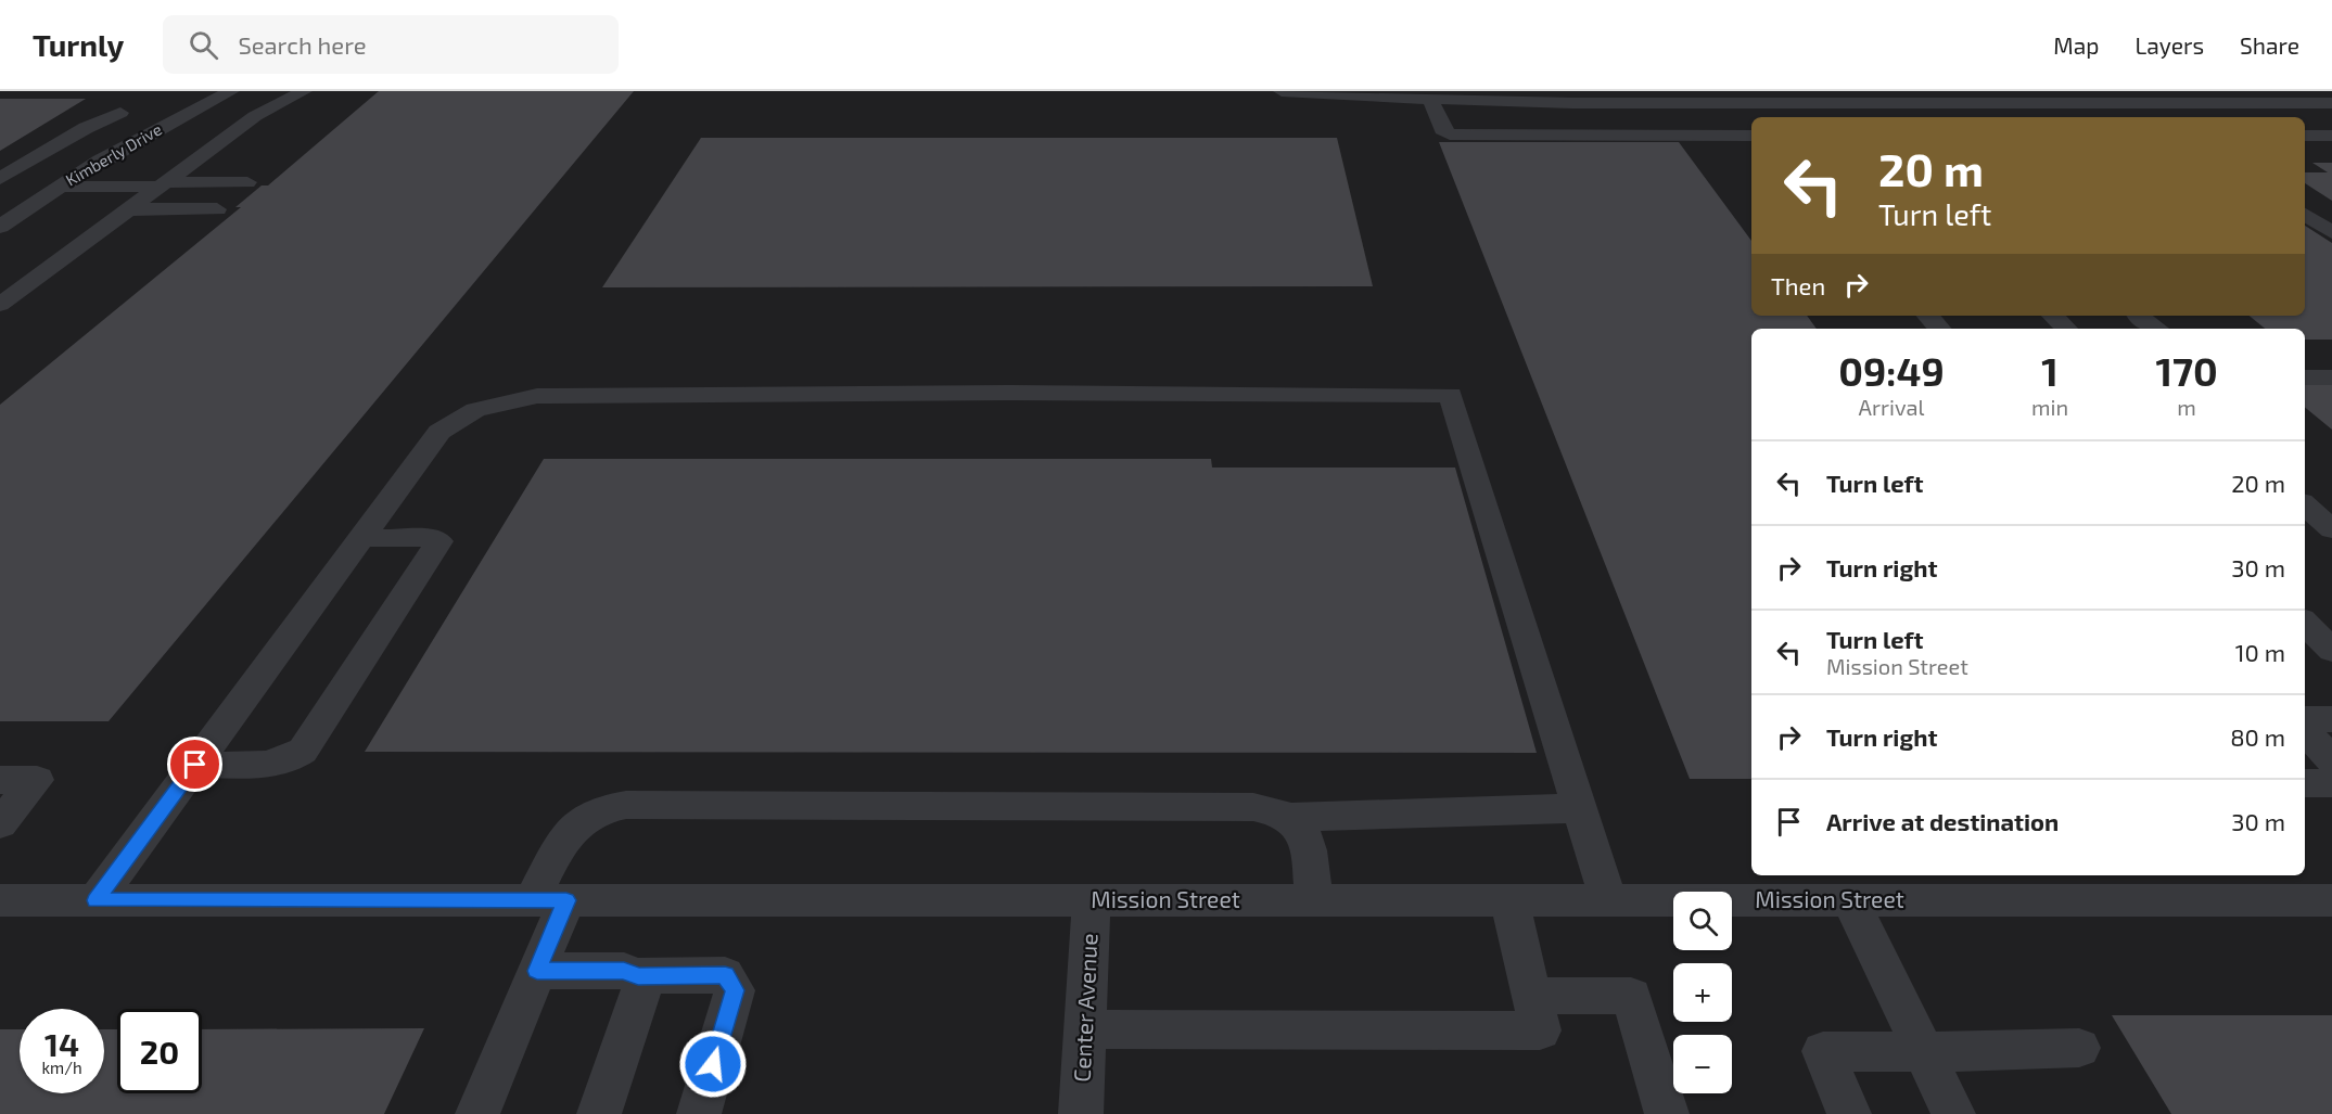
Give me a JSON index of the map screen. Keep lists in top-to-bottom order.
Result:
{
  "streets": {
    "street": ["Kimberly Drive", "Mission Street", "Center Avenue"]
  },
  "crossings": [
    ["Mission Street", "Center Avenue"]
  ],
  "page": {
    "header": "Turnly",
    "search": "Search here",
    "nav": ["Map", "Layers", "Share"],
    "turn": ["20 m", "Turn left"],
    "then": "Then",
    "eta": [
      "09:49",
      "Arrival",
      "1",
      "min",
      "170",
      "m"
    ],
    "list": [
      {
        "name": "Turn left",
        "value": "20 m"
      },
      {
        "name": "Turn right",
        "value": "30 m"
      },
      {
        "name": "Turn left",
        "note": "Mission Street",
        "value": "10 m"
      },
      {
        "name": "Turn right",
        "value": "80 m"
      },
      {
        "name": "Arrive at destination",
        "value": "30 m"
      }
    ],
    "map_buttons": ["+", "−"],
    "speed": "14 km/h",
    "limit": "20"
  }
}
